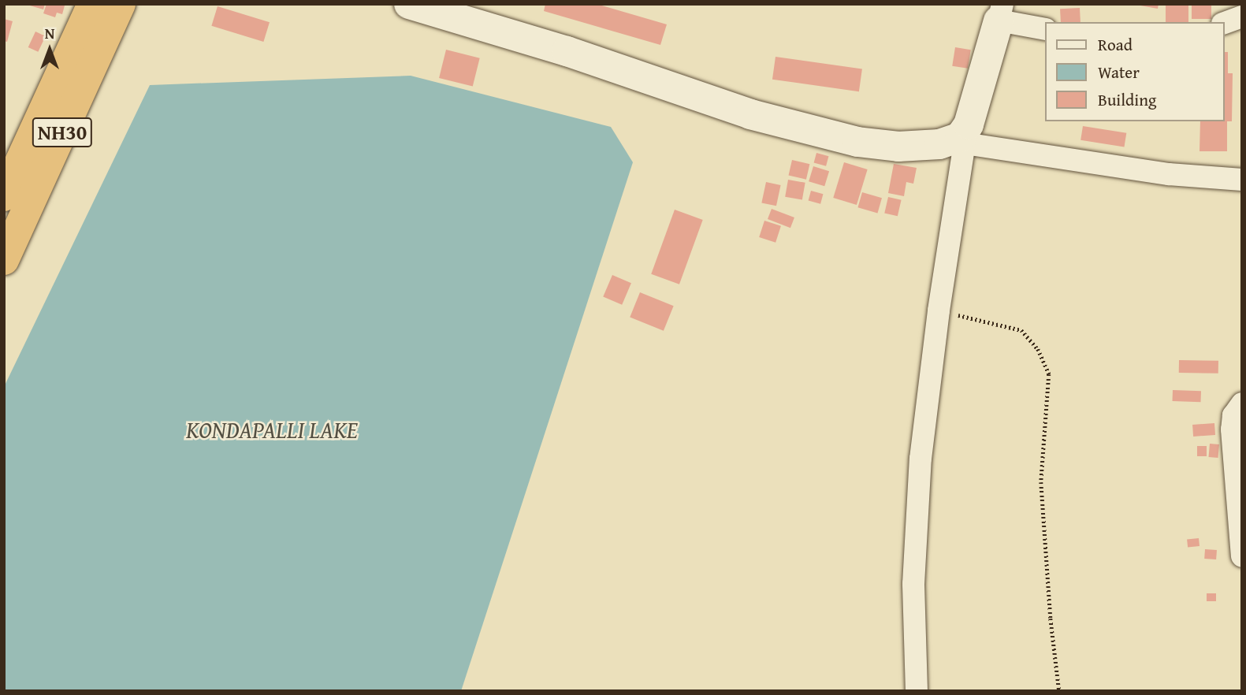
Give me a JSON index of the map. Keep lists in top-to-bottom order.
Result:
{
  "streets": {
    "highway": ["NH30"]
  },
  "water": ["KONDAPALLI LAKE"],
  "legend": ["Road", "Water", "Building"],
  "north": "top"
}
